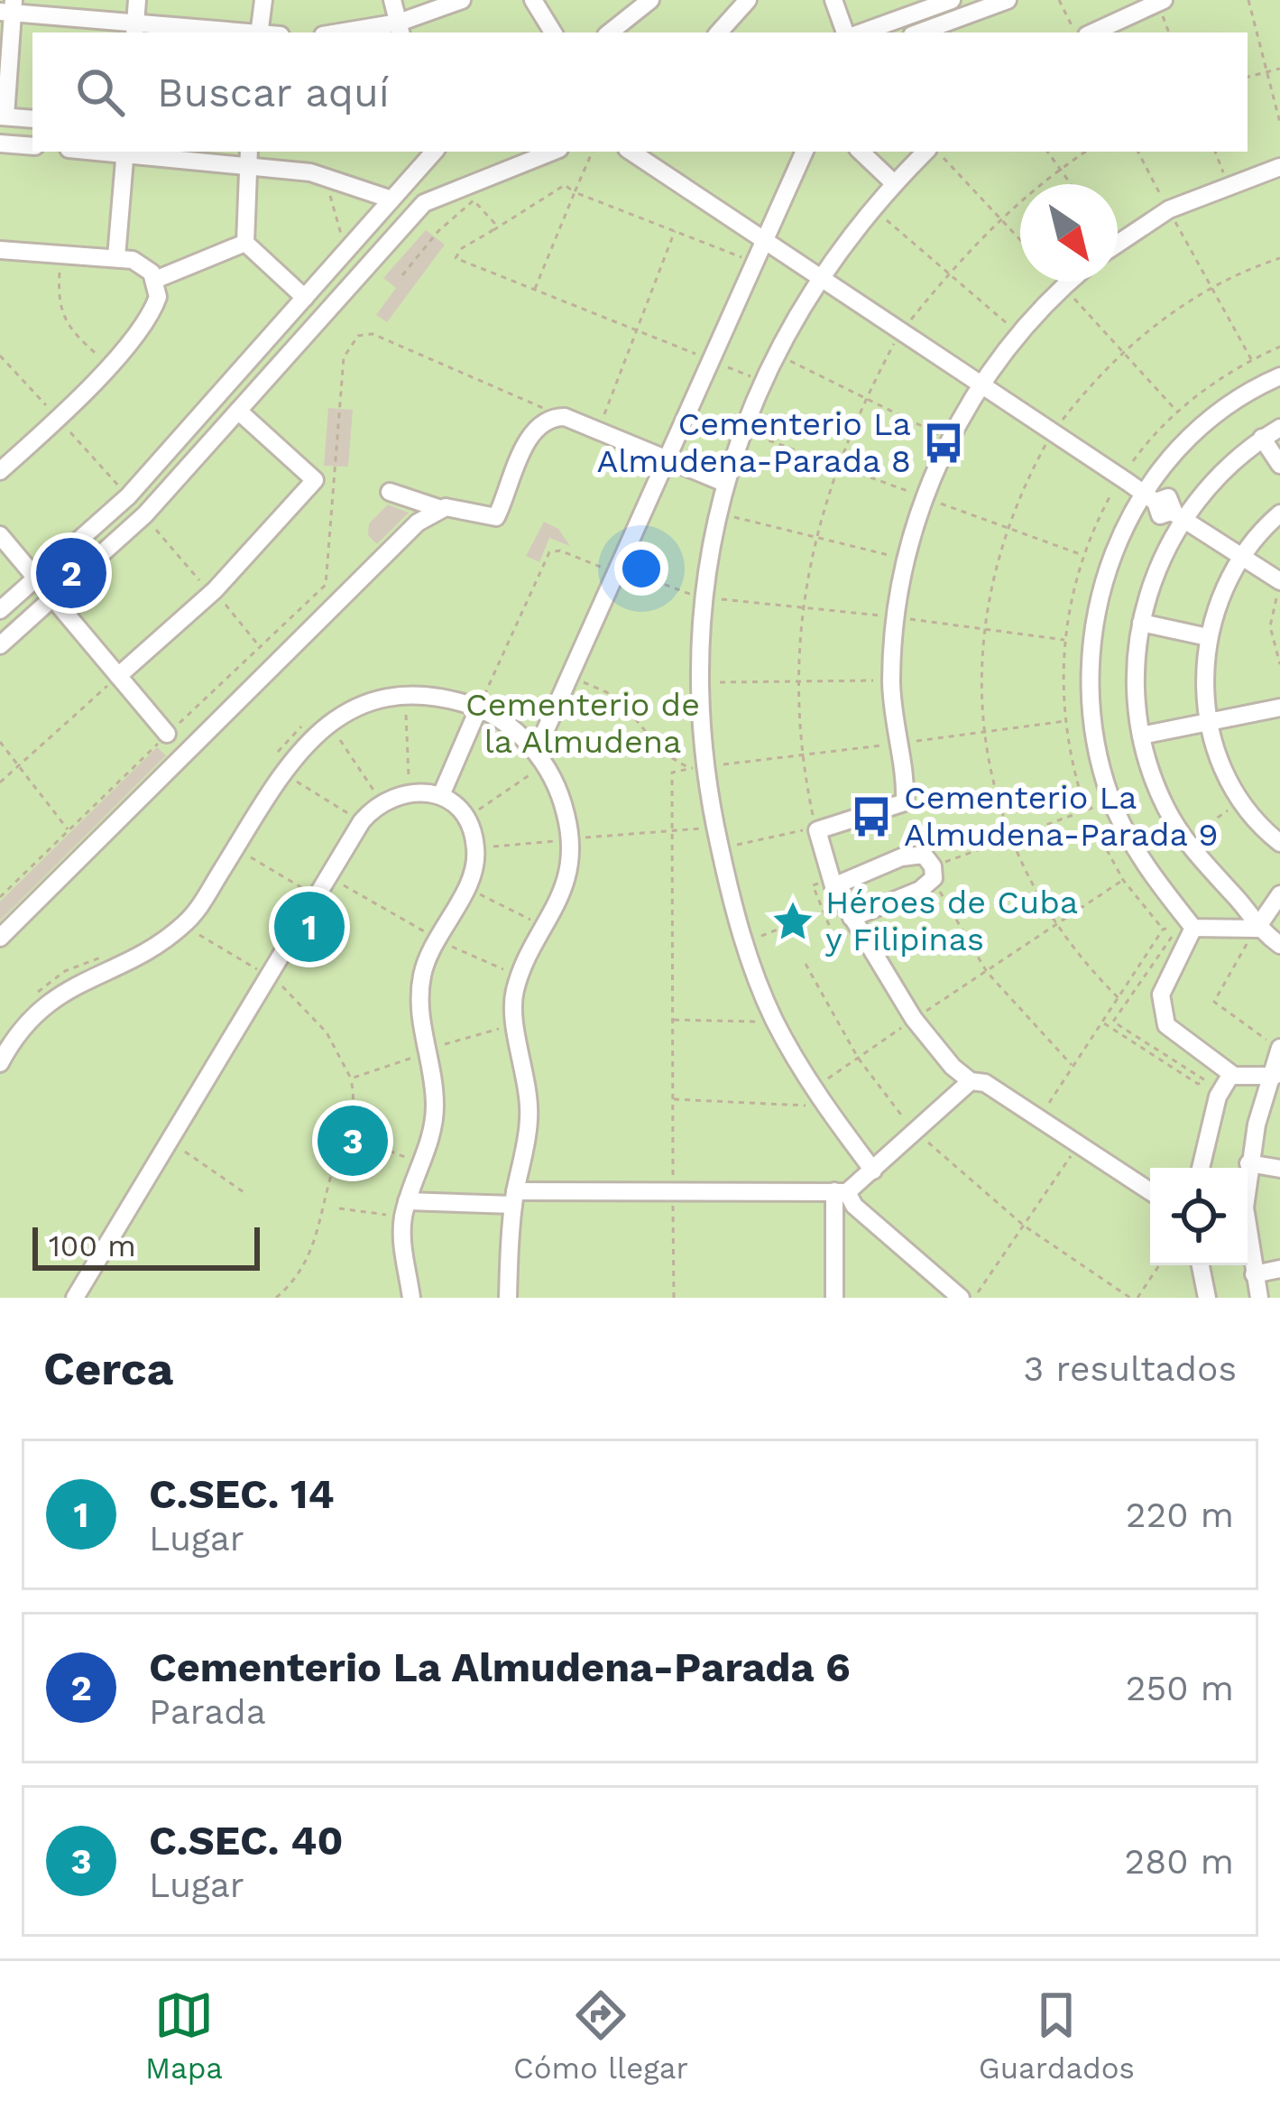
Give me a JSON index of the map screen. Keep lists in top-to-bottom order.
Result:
{
  "parks": ["Cementerio de la Almudena"],
  "places": {
    "bus stop": ["Cementerio La Almudena-Parada 8", "Cementerio La Almudena-Parada 9"],
    "place": ["Héroes de Cuba y Filipinas"]
  },
  "scale_bar": "100 m",
  "north": "bottom right",
  "page": {
    "search": "Buscar aquí",
    "pins": ["2", "1", "3"],
    "scale": "100 m",
    "heading": ["Cerca", "3 resultados"],
    "list": [
      {
        "mark": "1",
        "name": "C.SEC. 14",
        "note": "Lugar",
        "value": "220 m"
      },
      {
        "mark": "2",
        "name": "Cementerio La Almudena-Parada 6",
        "note": "Parada",
        "value": "250 m"
      },
      {
        "mark": "3",
        "name": "C.SEC. 40",
        "note": "Lugar",
        "value": "280 m"
      }
    ],
    "nav": ["Mapa", "Cómo llegar", "Guardados"]
  }
}
